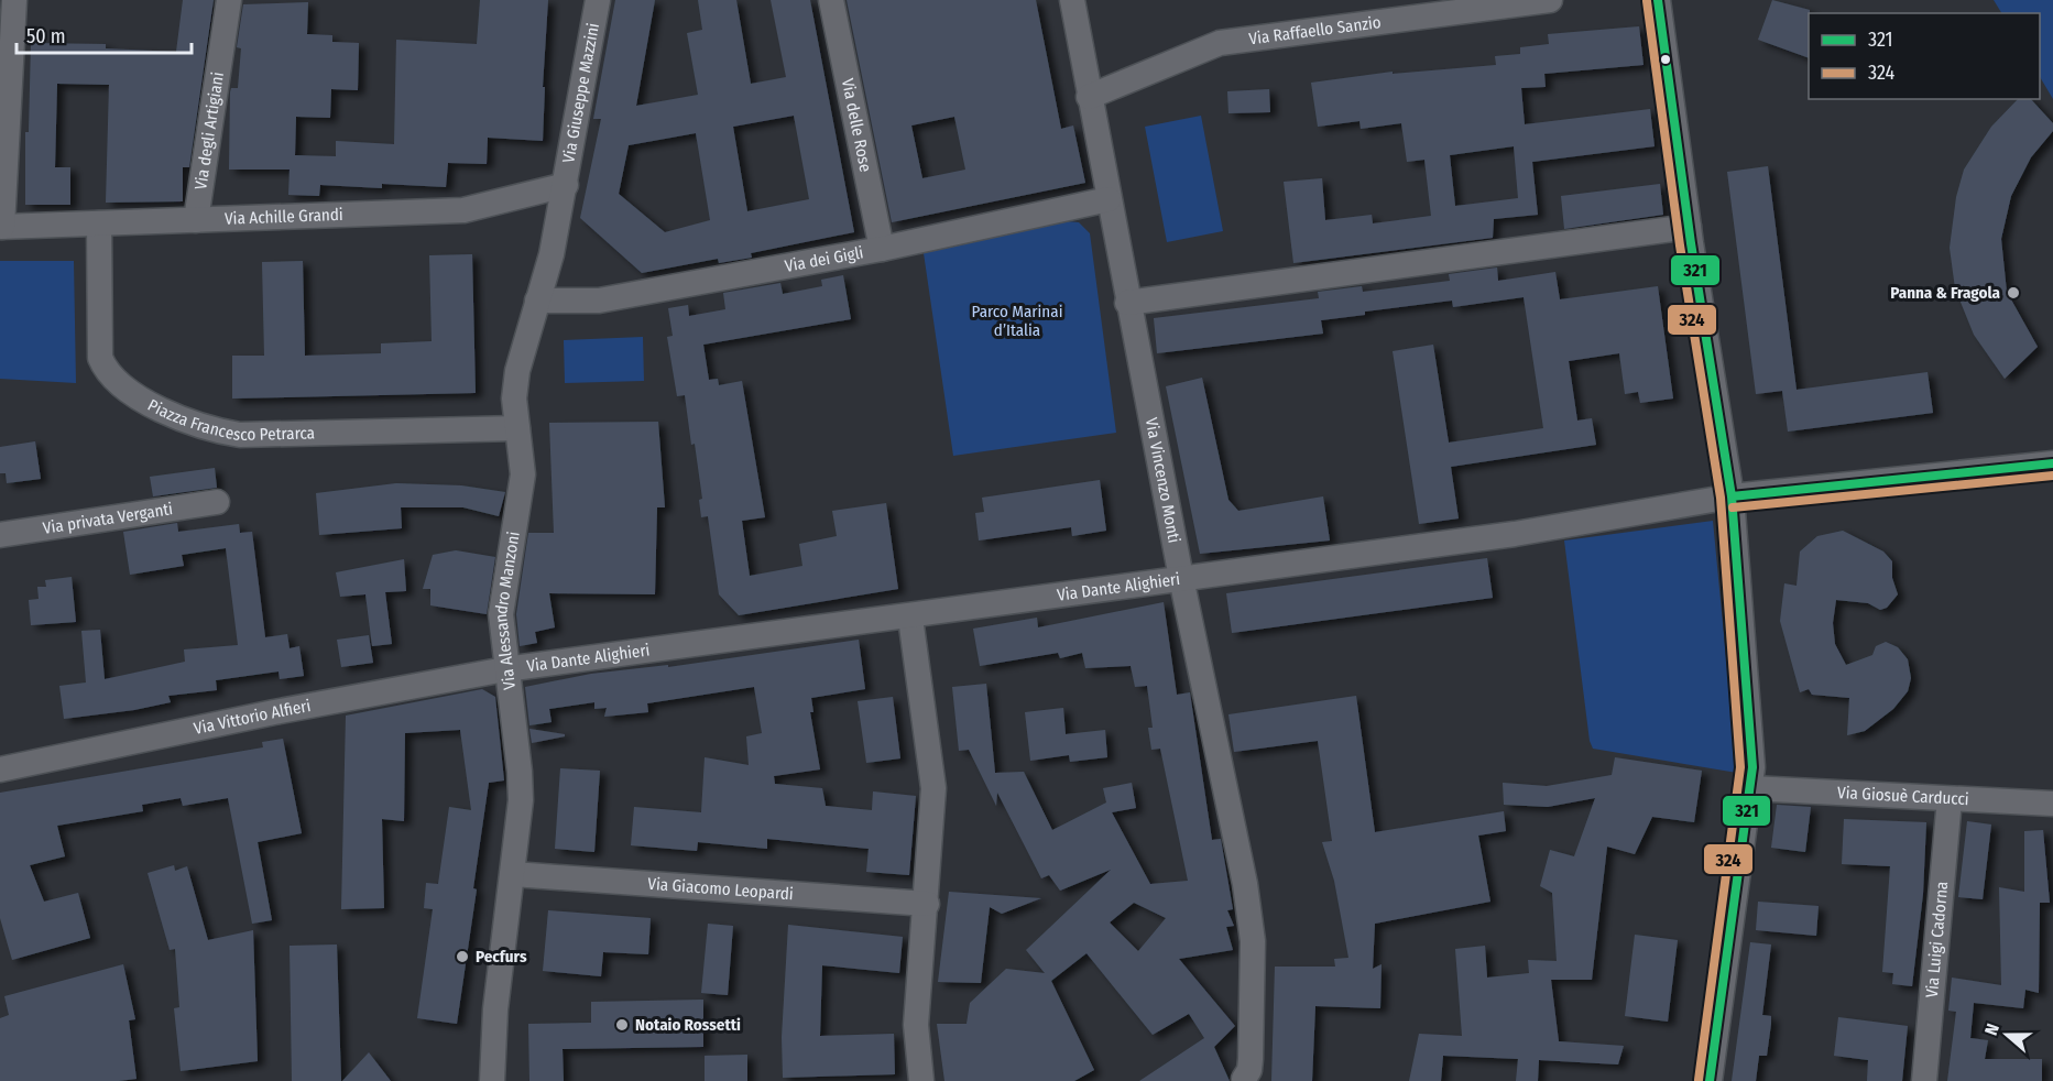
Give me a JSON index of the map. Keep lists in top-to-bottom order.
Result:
{
  "streets": {
    "street": [
      "Via Raffaello Sanzio",
      "Via Giuseppe Mazzini",
      "Via delle Rose",
      "Via degli Artigiani",
      "Via Achille Grandi",
      "Via dei Gigli",
      "Piazza Francesco Petrarca",
      "Via Vincenzo Monti",
      "Via privata Verganti",
      "Via Dante Alighieri",
      "Via Alessandro Manzoni",
      "Via Vittorio Alfieri",
      "Via Giosuè Carducci",
      "Via Giacomo Leopardi",
      "Via Luigi Cadorna"
    ]
  },
  "crossings": [
    ["Via Raffaello Sanzio", "Via Vincenzo Monti"],
    ["Via Giuseppe Mazzini", "Via Achille Grandi"],
    ["Via Giuseppe Mazzini", "Via Alessandro Manzoni"],
    ["Via delle Rose", "Via dei Gigli"],
    ["Via degli Artigiani", "Via Achille Grandi"],
    ["Via Achille Grandi", "Piazza Francesco Petrarca"],
    ["Via Achille Grandi", "Via Alessandro Manzoni"],
    ["Via dei Gigli", "Via Vincenzo Monti"],
    ["Via dei Gigli", "Via Alessandro Manzoni"],
    ["Piazza Francesco Petrarca", "Via Alessandro Manzoni"],
    ["Via Vincenzo Monti", "Via Dante Alighieri"],
    ["Via Dante Alighieri", "Via Alessandro Manzoni"],
    ["Via Dante Alighieri", "Via Vittorio Alfieri"],
    ["Via Alessandro Manzoni", "Via Vittorio Alfieri"],
    ["Via Alessandro Manzoni", "Via Giacomo Leopardi"],
    ["Via Giosuè Carducci", "Via Luigi Cadorna"]
  ],
  "parks": ["Parco Marinai d’Italia"],
  "places": ["Panna & Fragola", "Pecfurs", "Notaio Rossetti"],
  "lines": ["transit line 321", "transit line 324"],
  "legend": ["321", "324"],
  "scale_bar": "50 m",
  "north": "left"
}
